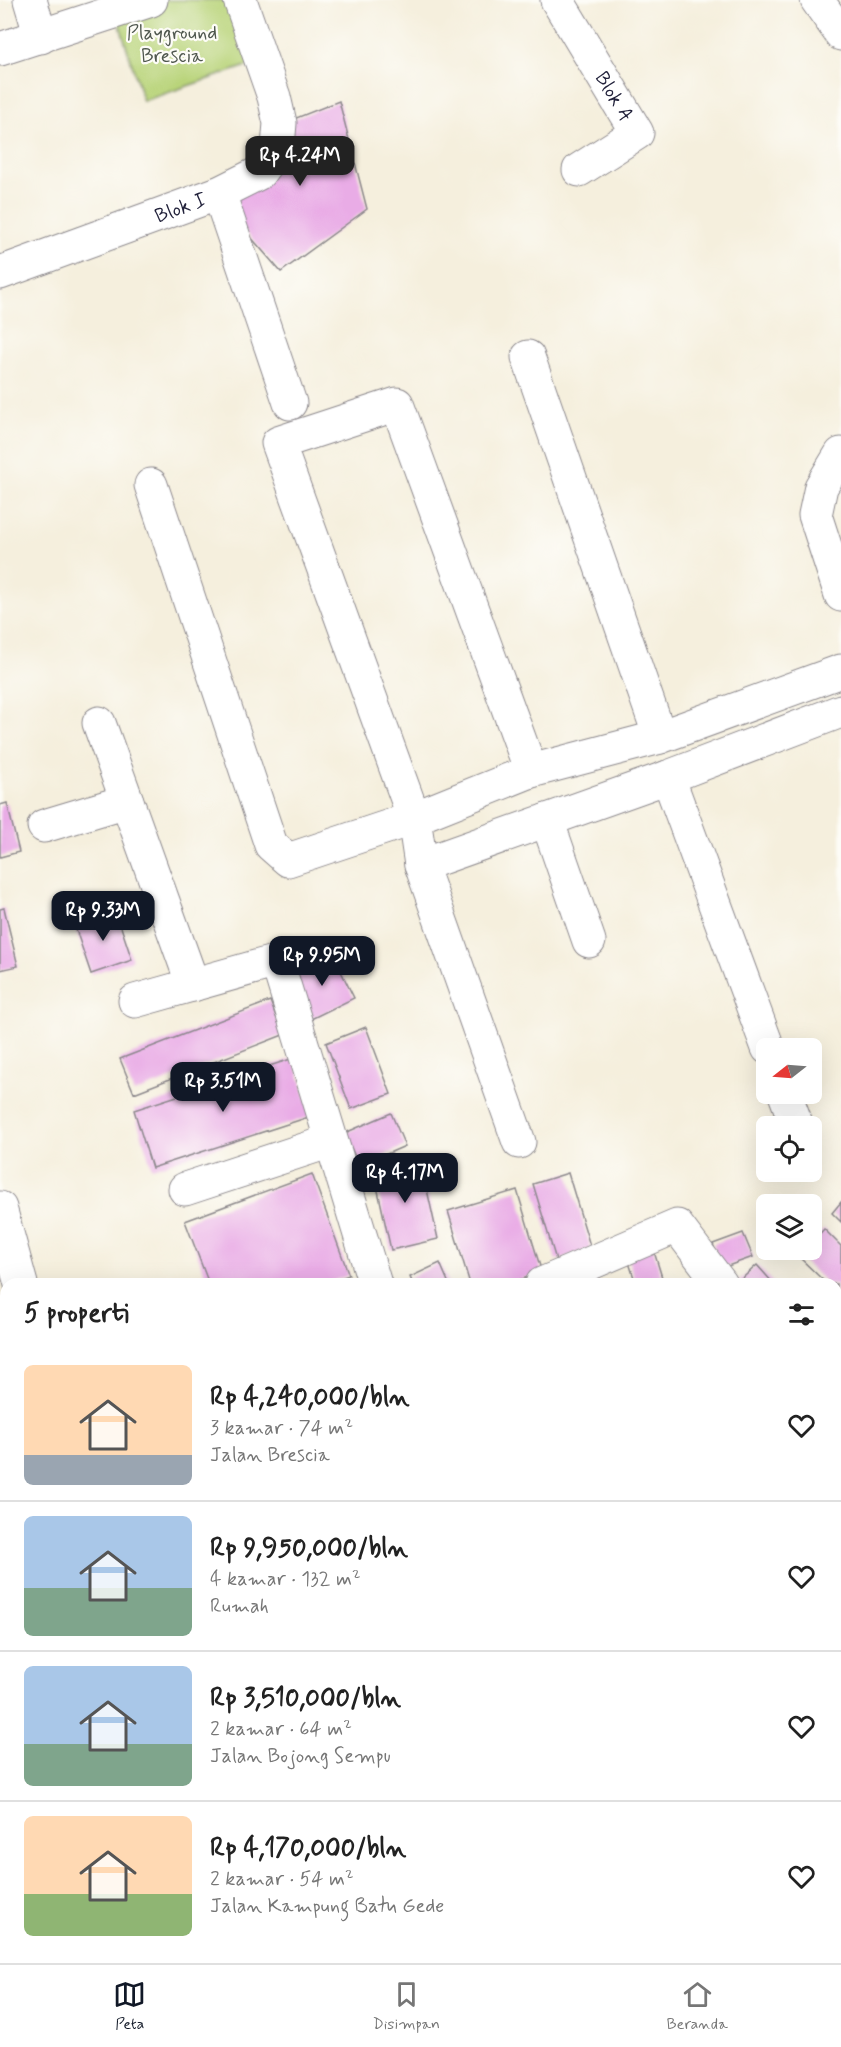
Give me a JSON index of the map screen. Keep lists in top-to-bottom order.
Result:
{
  "streets": {
    "street": ["Blok A", "Blok I"]
  },
  "parks": ["Playground Brescia"],
  "north": "left",
  "page": {
    "price": [
      "Rp 4.24M",
      "Rp 9.33M",
      "Rp 9.95M",
      "Rp 3.51M",
      "Rp 4.17M"
    ],
    "heading": "5 properti",
    "list": [
      {
        "name": "Rp 4,240,000/bln",
        "note": "3 kamar · 74 m² · Jalan Brescia"
      },
      {
        "name": "Rp 9,950,000/bln",
        "note": "4 kamar · 132 m² · Rumah"
      },
      {
        "name": "Rp 3,510,000/bln",
        "note": "2 kamar · 64 m² · Jalan Bojong Sempu"
      },
      {
        "name": "Rp 4,170,000/bln",
        "note": "2 kamar · 54 m² · Jalan Kampung Batu Gede"
      }
    ],
    "tabs": ["Peta", "Disimpan", "Beranda"]
  }
}
